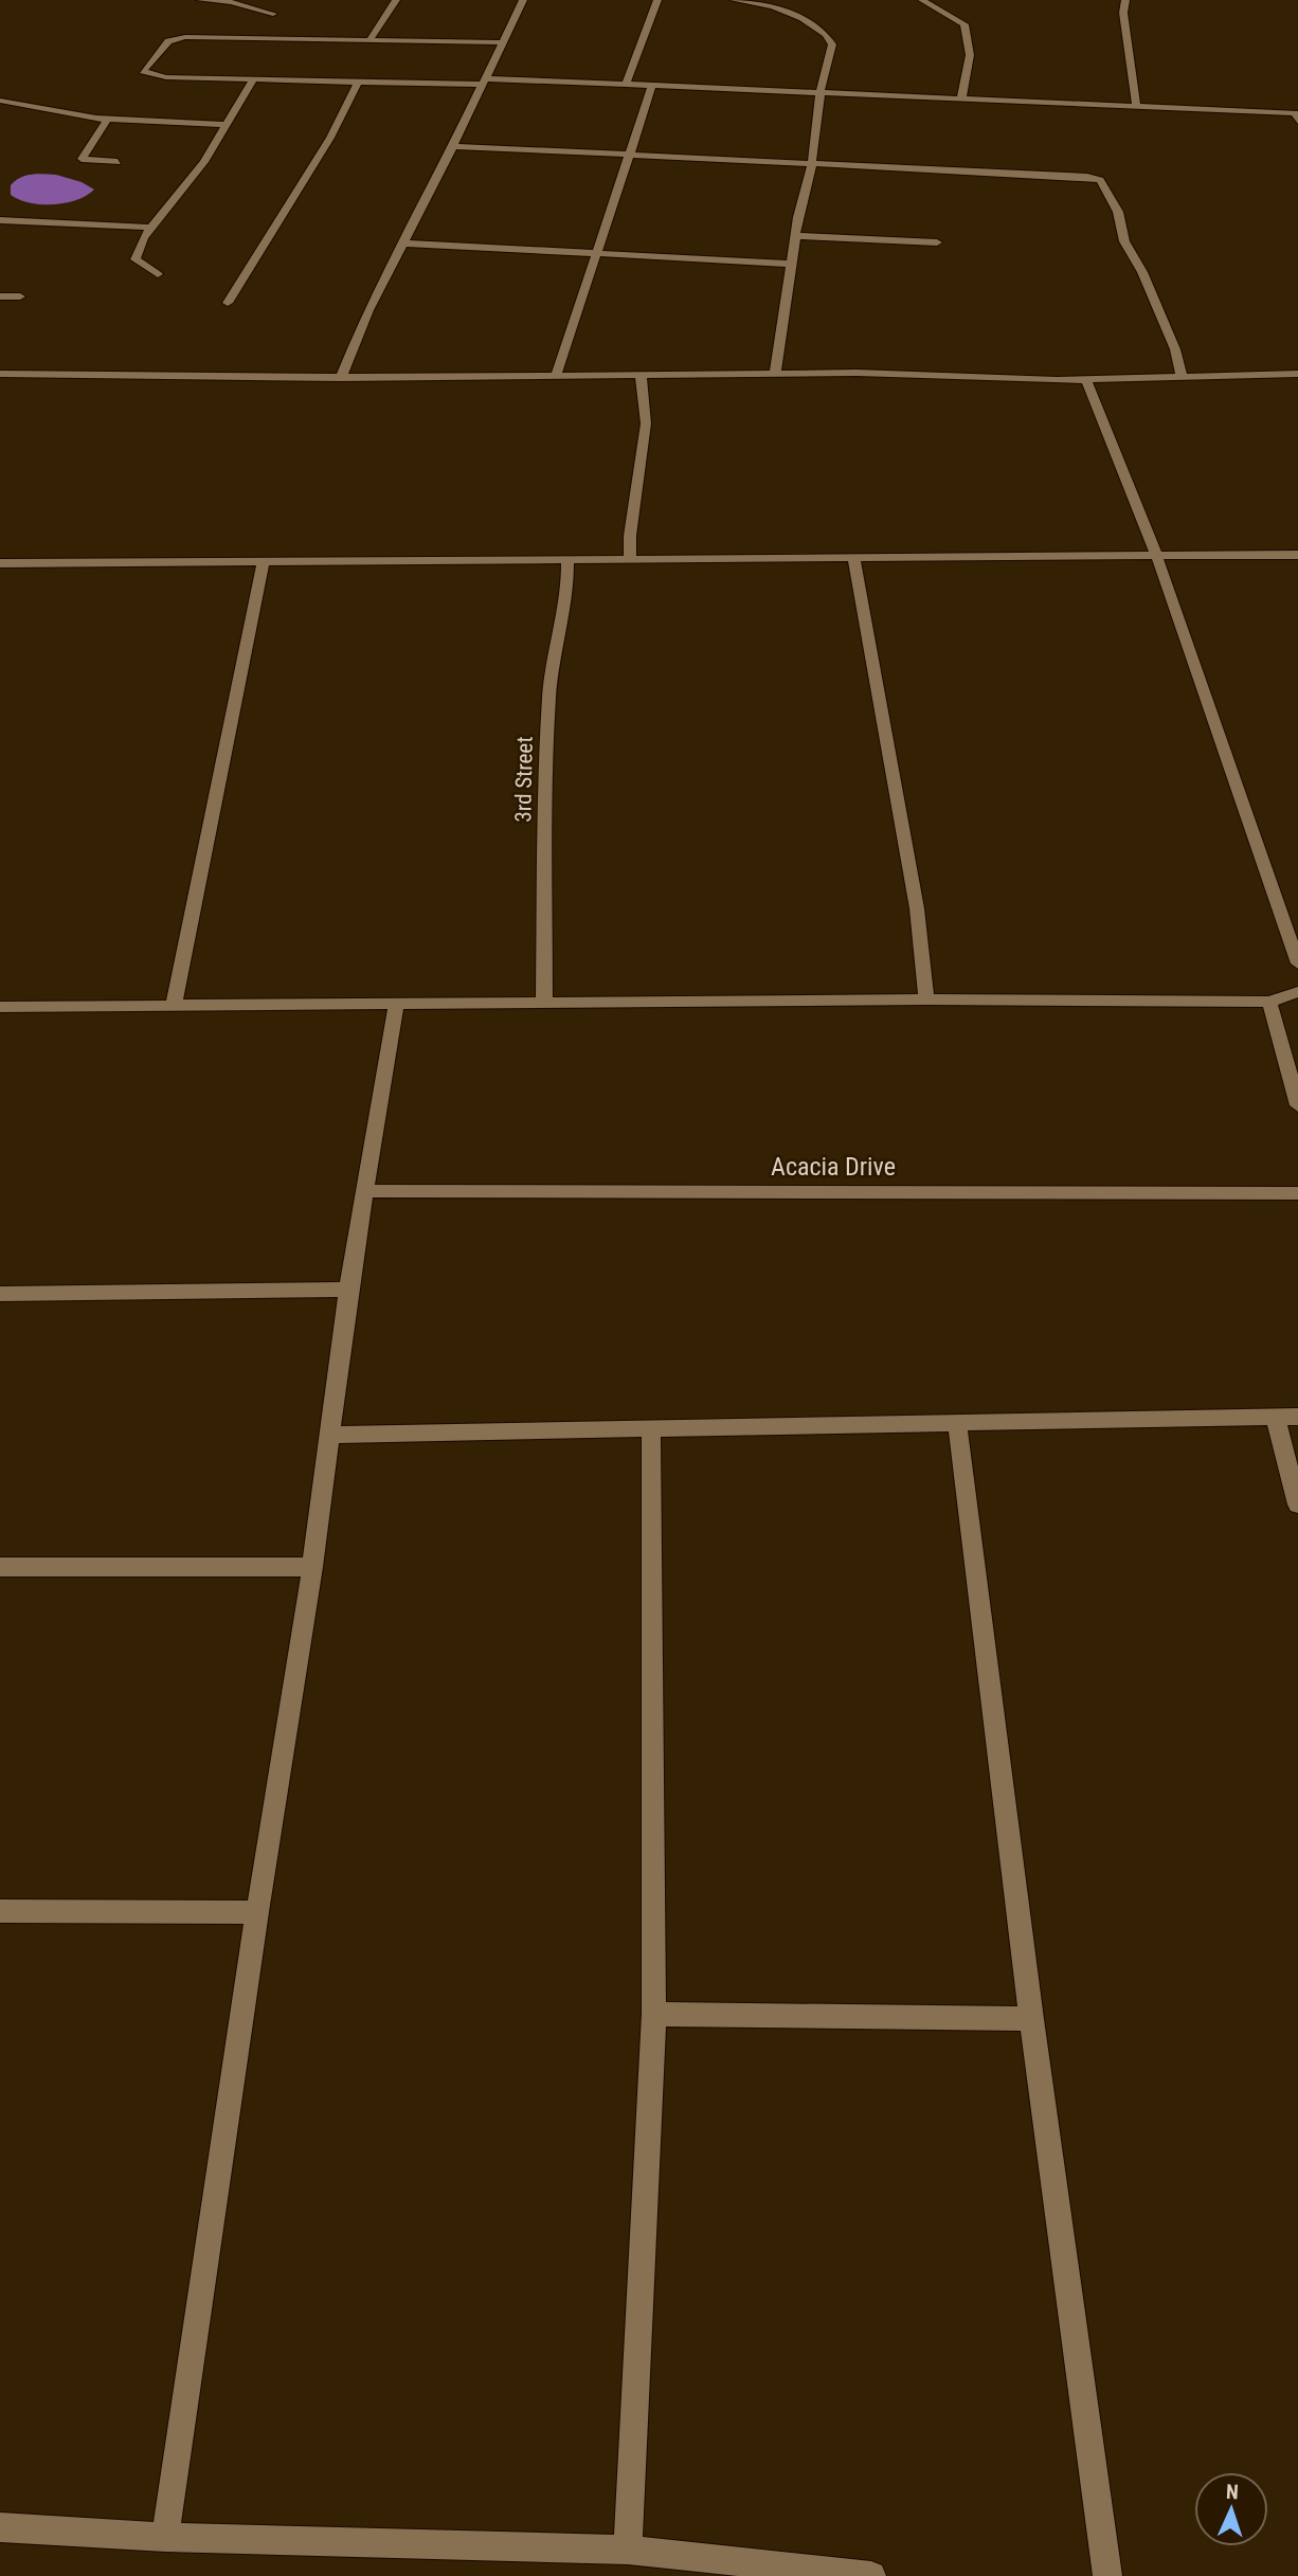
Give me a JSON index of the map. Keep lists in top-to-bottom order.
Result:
{
  "streets": {
    "street": ["3rd Street", "Acacia Drive"]
  },
  "north": "top"
}
